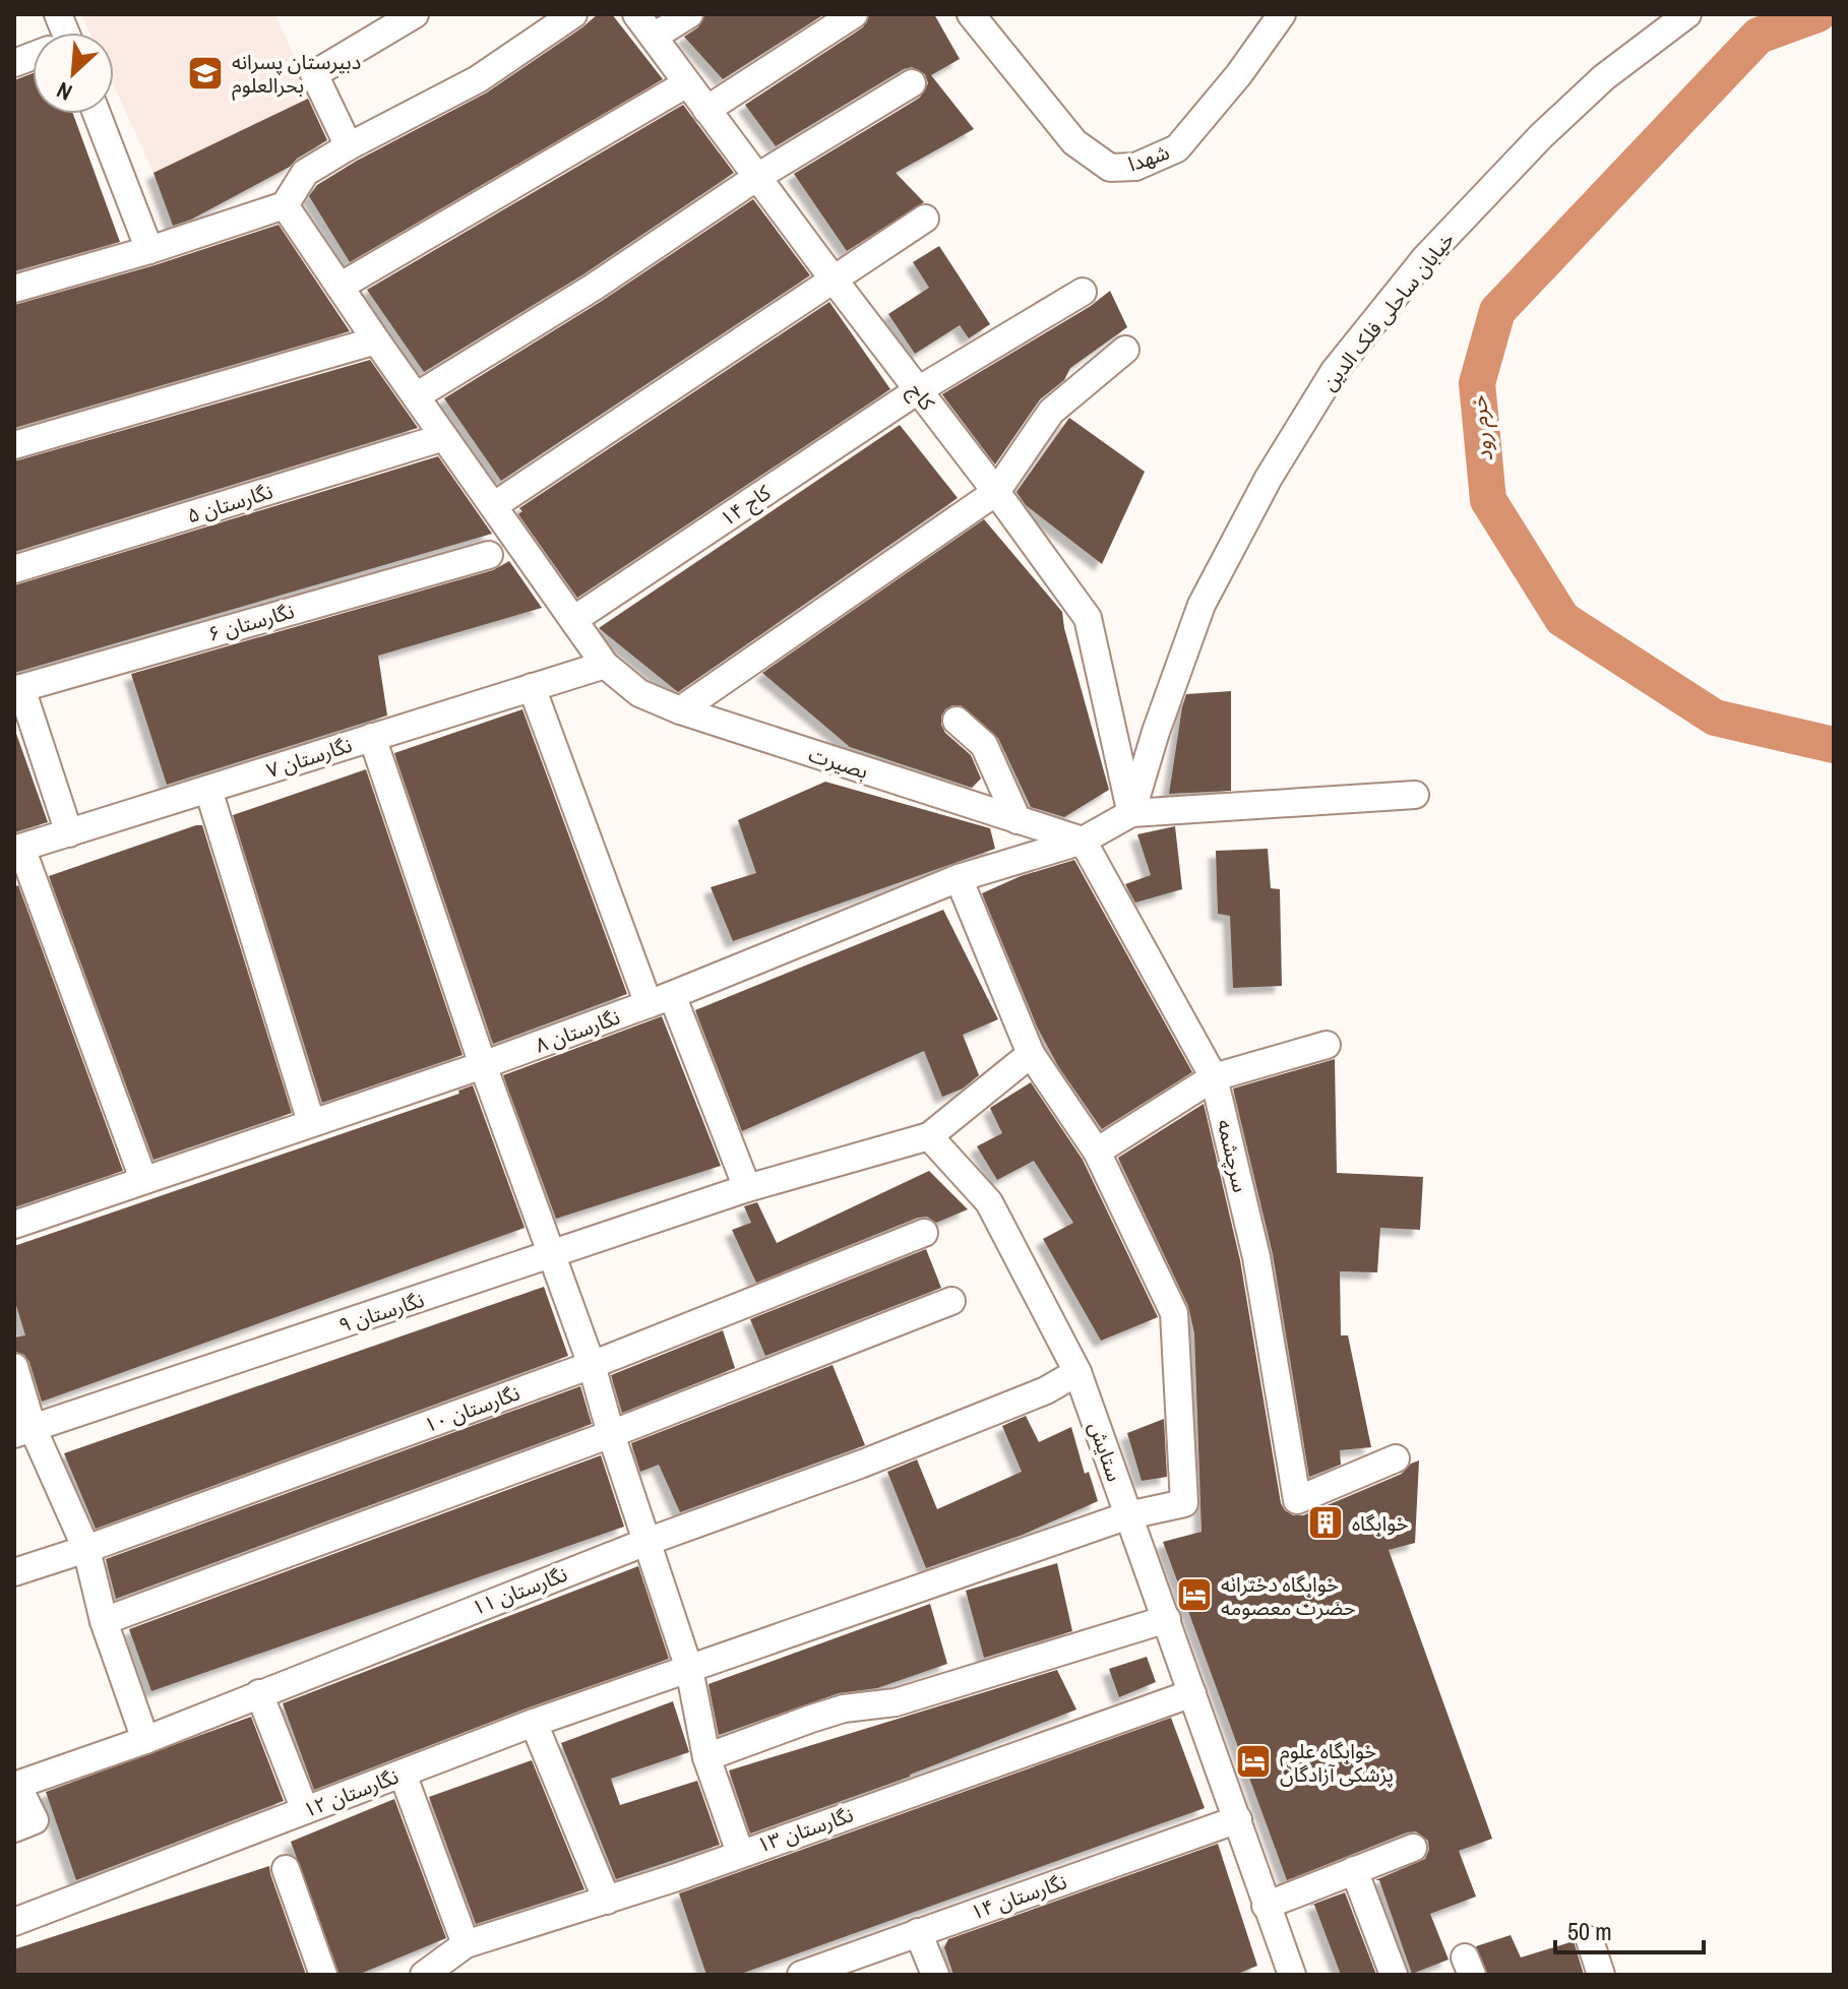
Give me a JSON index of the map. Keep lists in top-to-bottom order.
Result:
{
  "streets": {
    "street": [
      "شهدا",
      "خیابان ساحلی فلک الدین",
      "کاج",
      "نگارستان ۵",
      "کاج ۱۴",
      "نگارستان ۶",
      "نگارستان ۷",
      "بصیرت",
      "نگارستان ۸",
      "سرچشمه",
      "نگارستان ۹",
      "نگارستان ۱۰",
      "ستایش",
      "نگارستان ۱۱",
      "نگارستان ۱۲",
      "نگارستان ۱۳",
      "نگارستان ۱۴"
    ]
  },
  "crossings": [
    ["خیابان ساحلی فلک الدین", "کاج"],
    ["خیابان ساحلی فلک الدین", "نگارستان ۸"],
    ["کاج", "کاج ۱۴"],
    ["کاج", "نگارستان ۸"],
    ["نگارستان ۵", "بصیرت"],
    ["کاج ۱۴", "بصیرت"],
    ["نگارستان ۷", "بصیرت"],
    ["بصیرت", "نگارستان ۸"],
    ["بصیرت", "سرچشمه"],
    ["نگارستان ۸", "سرچشمه"],
    ["ستایش", "نگارستان ۱۱"],
    ["ستایش", "نگارستان ۱۲"],
    ["ستایش", "نگارستان ۱۳"],
    ["ستایش", "نگارستان ۱۴"]
  ],
  "water": ["خرم رود"],
  "places": {
    "school or university": ["دبیرستان پسرانه بحرالعلوم"],
    "building": ["خوابگاه"],
    "hotel": ["خوابگاه دخترانه حضرت معصومه", "خوابگاه علوم پزشکی آزادگان"]
  },
  "scale_bar": "50 m",
  "north": "bottom left"
}
